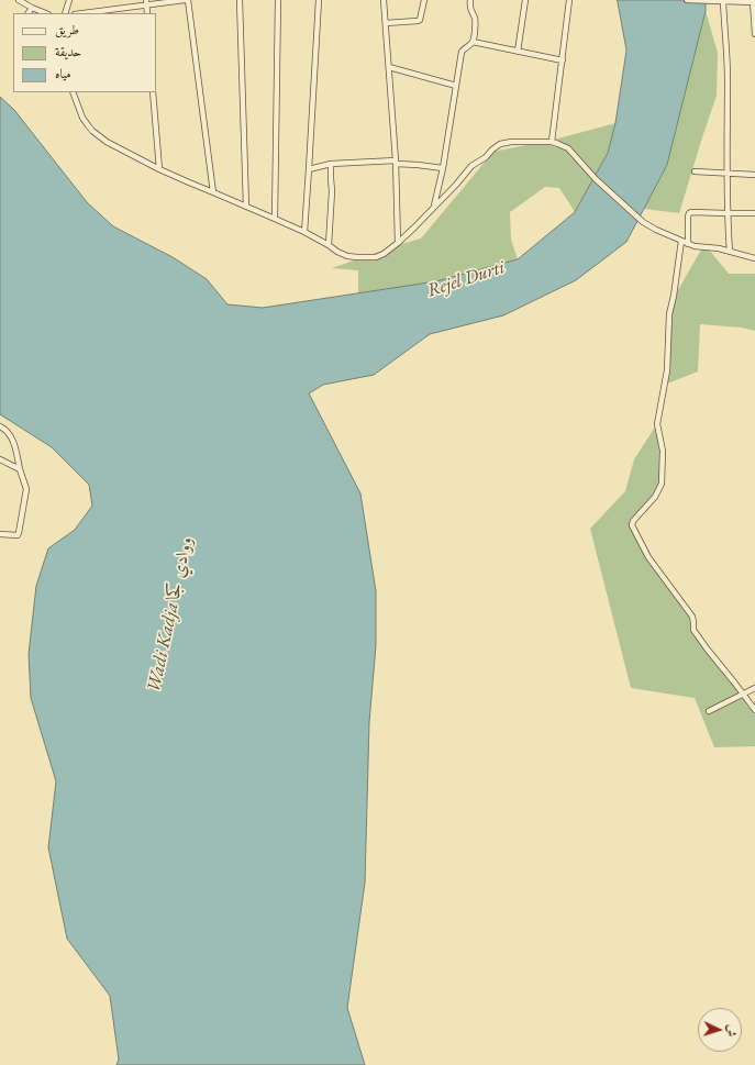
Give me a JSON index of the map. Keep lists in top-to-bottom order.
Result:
{
  "water": ["Rejel Durti", "Wadi Kadja ووادي كجا"],
  "legend": ["طريق", "حديقة", "مياه"],
  "north": "right"
}
